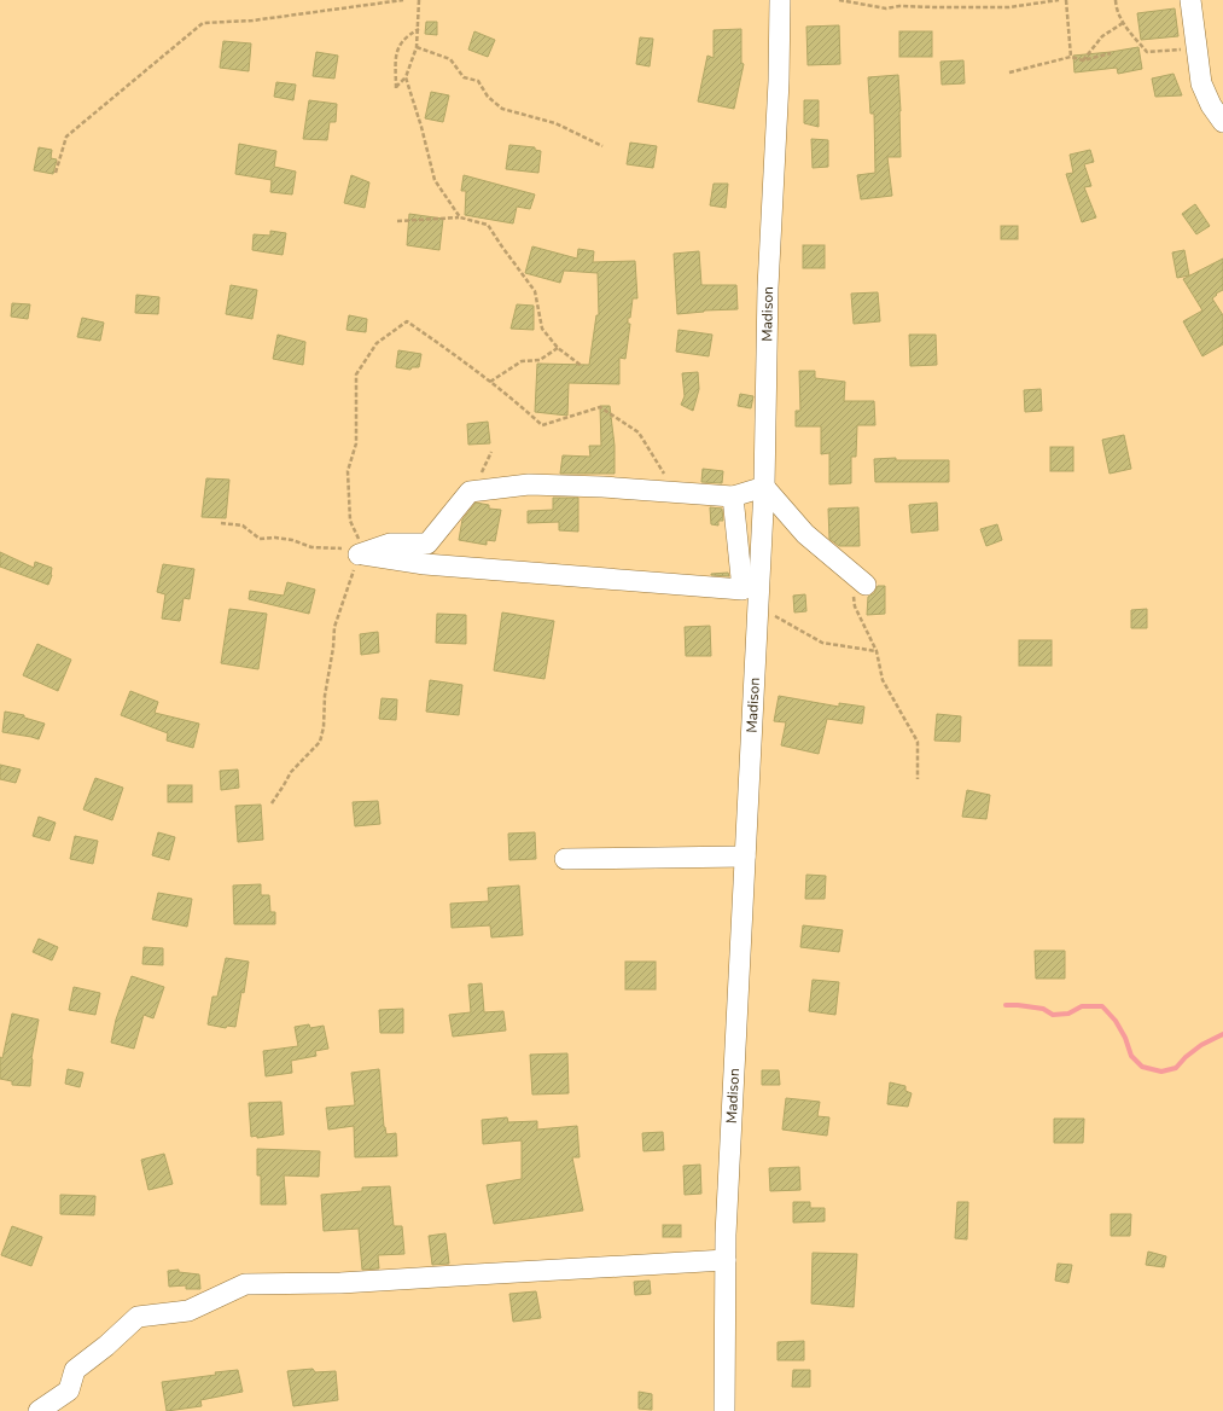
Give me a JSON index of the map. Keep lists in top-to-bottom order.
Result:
{
  "streets": {
    "street": ["Madison"]
  }
}
